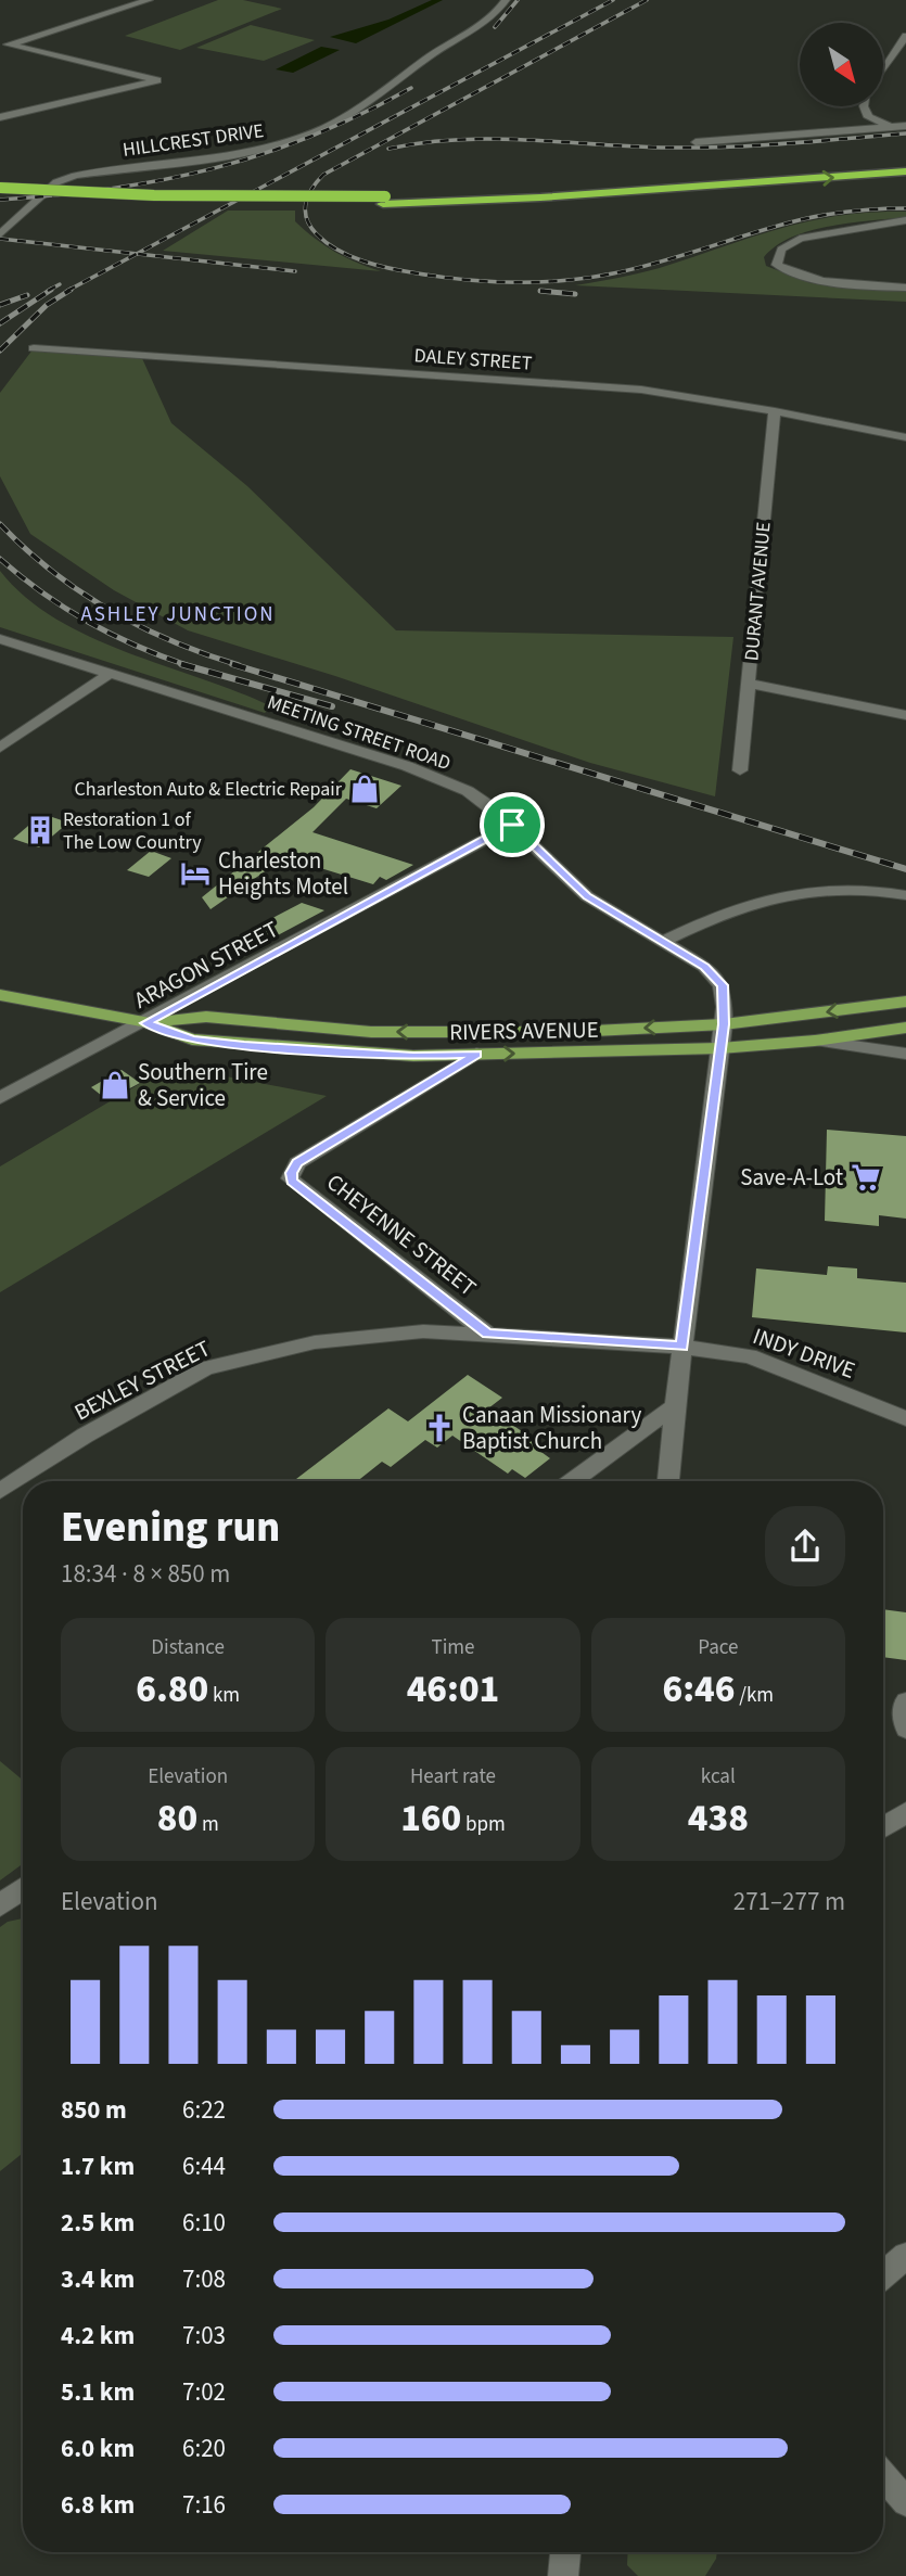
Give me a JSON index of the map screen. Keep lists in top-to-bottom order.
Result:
{
  "streets": {
    "main road": ["RIVERS AVENUE"],
    "street": [
      "HILLCREST DRIVE",
      "DALEY STREET",
      "DURANT AVENUE",
      "MEETING STREET ROAD",
      "ARAGON STREET",
      "CHEYENNE STREET",
      "INDY DRIVE",
      "BEXLEY STREET"
    ]
  },
  "crossings": [
    ["DALEY STREET", "DURANT AVENUE"],
    ["MEETING STREET ROAD", "ARAGON STREET"],
    ["MEETING STREET ROAD", "RIVERS AVENUE"],
    ["ARAGON STREET", "RIVERS AVENUE"],
    ["RIVERS AVENUE", "CHEYENNE STREET"],
    ["CHEYENNE STREET", "BEXLEY STREET"],
    ["INDY DRIVE", "BEXLEY STREET"]
  ],
  "districts": ["ASHLEY JUNCTION"],
  "places": {
    "shop": ["Charleston Auto & Electric Repair", "Southern Tire & Service"],
    "building": ["Restoration 1 of The Low Country"],
    "hotel": ["Charleston Heights Motel"],
    "supermarket": ["Save-A-Lot"],
    "church": ["Canaan Missionary Baptist Church"]
  },
  "north": "bottom right",
  "page": {
    "heading": ["Evening run", "18:34 · 8 × 850 m"],
    "stats": [
      ["Distance", "6.80 km"],
      ["Time", "46:01"],
      ["Pace", "6:46 /km"],
      ["Elevation", "80 m"],
      ["Heart rate", "160 bpm"],
      ["kcal", "438"]
    ],
    "chart": ["Elevation", "271–277 m"],
    "list": [
      {
        "name": "850 m",
        "note": "6:22"
      },
      {
        "name": "1.7 km",
        "note": "6:44"
      },
      {
        "name": "2.5 km",
        "note": "6:10"
      },
      {
        "name": "3.4 km",
        "note": "7:08"
      },
      {
        "name": "4.2 km",
        "note": "7:03"
      },
      {
        "name": "5.1 km",
        "note": "7:02"
      },
      {
        "name": "6.0 km",
        "note": "6:20"
      },
      {
        "name": "6.8 km",
        "note": "7:16"
      }
    ]
  }
}
